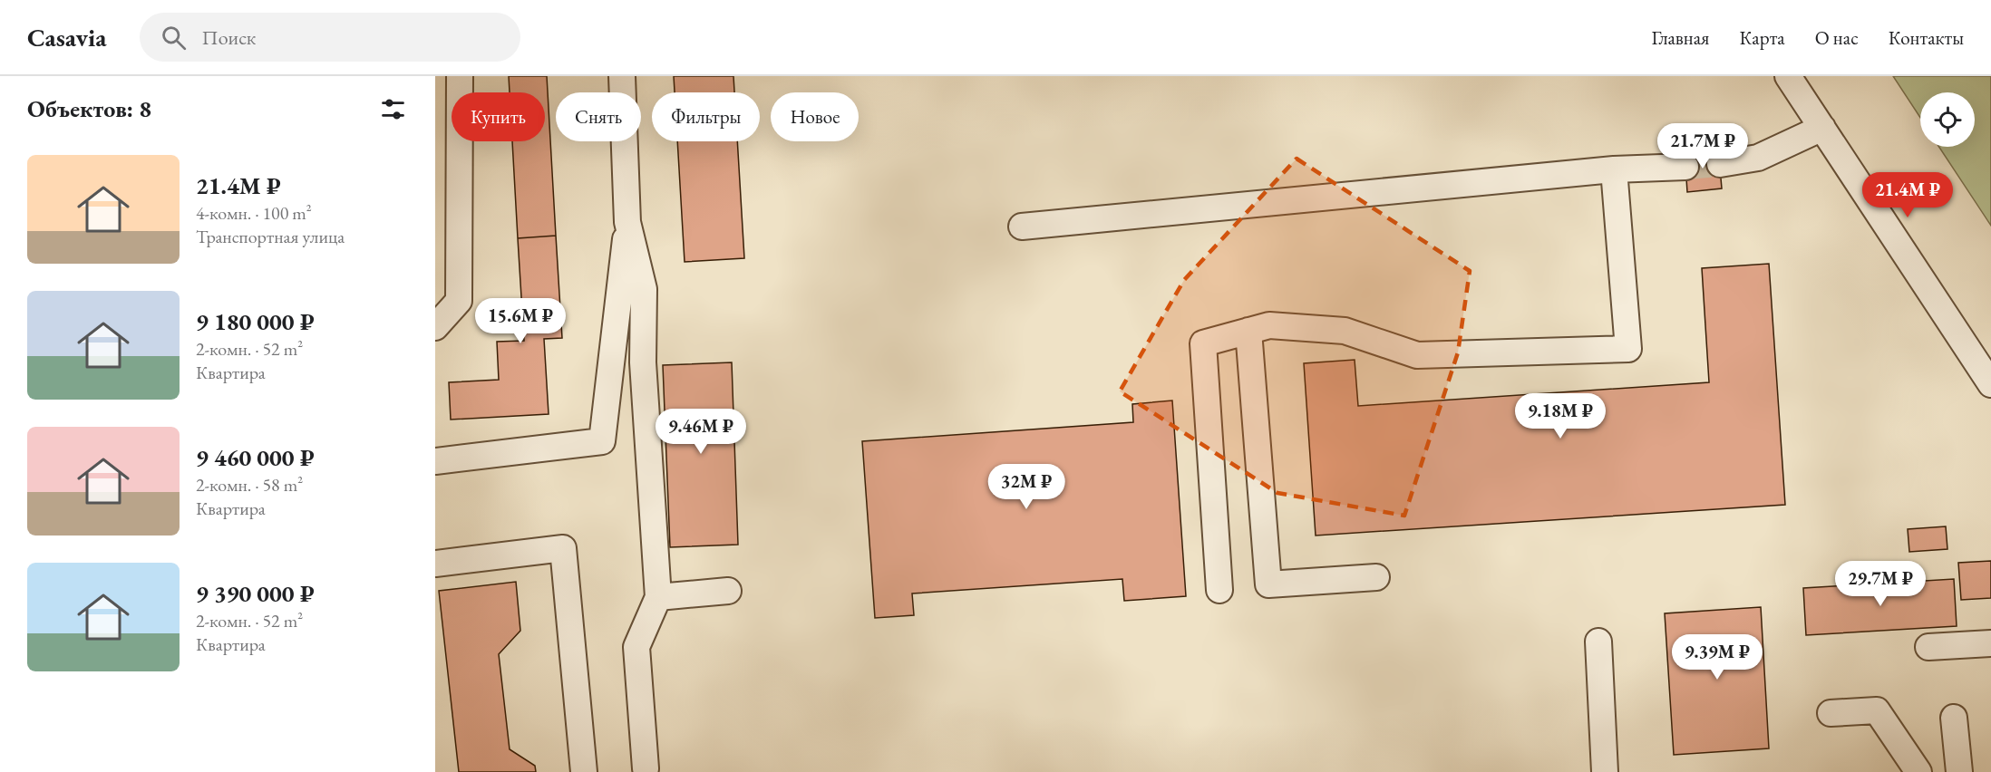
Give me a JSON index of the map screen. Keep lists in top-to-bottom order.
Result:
{
  "page": {
    "header": "Casavia",
    "search": "Поиск",
    "nav": [
      "Главная",
      "Карта",
      "О нас",
      "Контакты"
    ],
    "heading": "Объектов: 8",
    "chip": [
      "Купить",
      "Снять",
      "Фильтры",
      "Новое"
    ],
    "price": [
      "21.7M ₽",
      "21.4M ₽",
      "15.6M ₽",
      "9.18M ₽",
      "9.46M ₽",
      "32M ₽",
      "29.7M ₽",
      "9.39M ₽"
    ],
    "list": [
      {
        "name": "21.4M ₽",
        "note": "4-комн. · 100 m² · Транспортная улица"
      },
      {
        "name": "9 180 000 ₽",
        "note": "2-комн. · 52 m² · Квартира"
      },
      {
        "name": "9 460 000 ₽",
        "note": "2-комн. · 58 m² · Квартира"
      },
      {
        "name": "9 390 000 ₽",
        "note": "2-комн. · 52 m² · Квартира"
      }
    ]
  }
}
